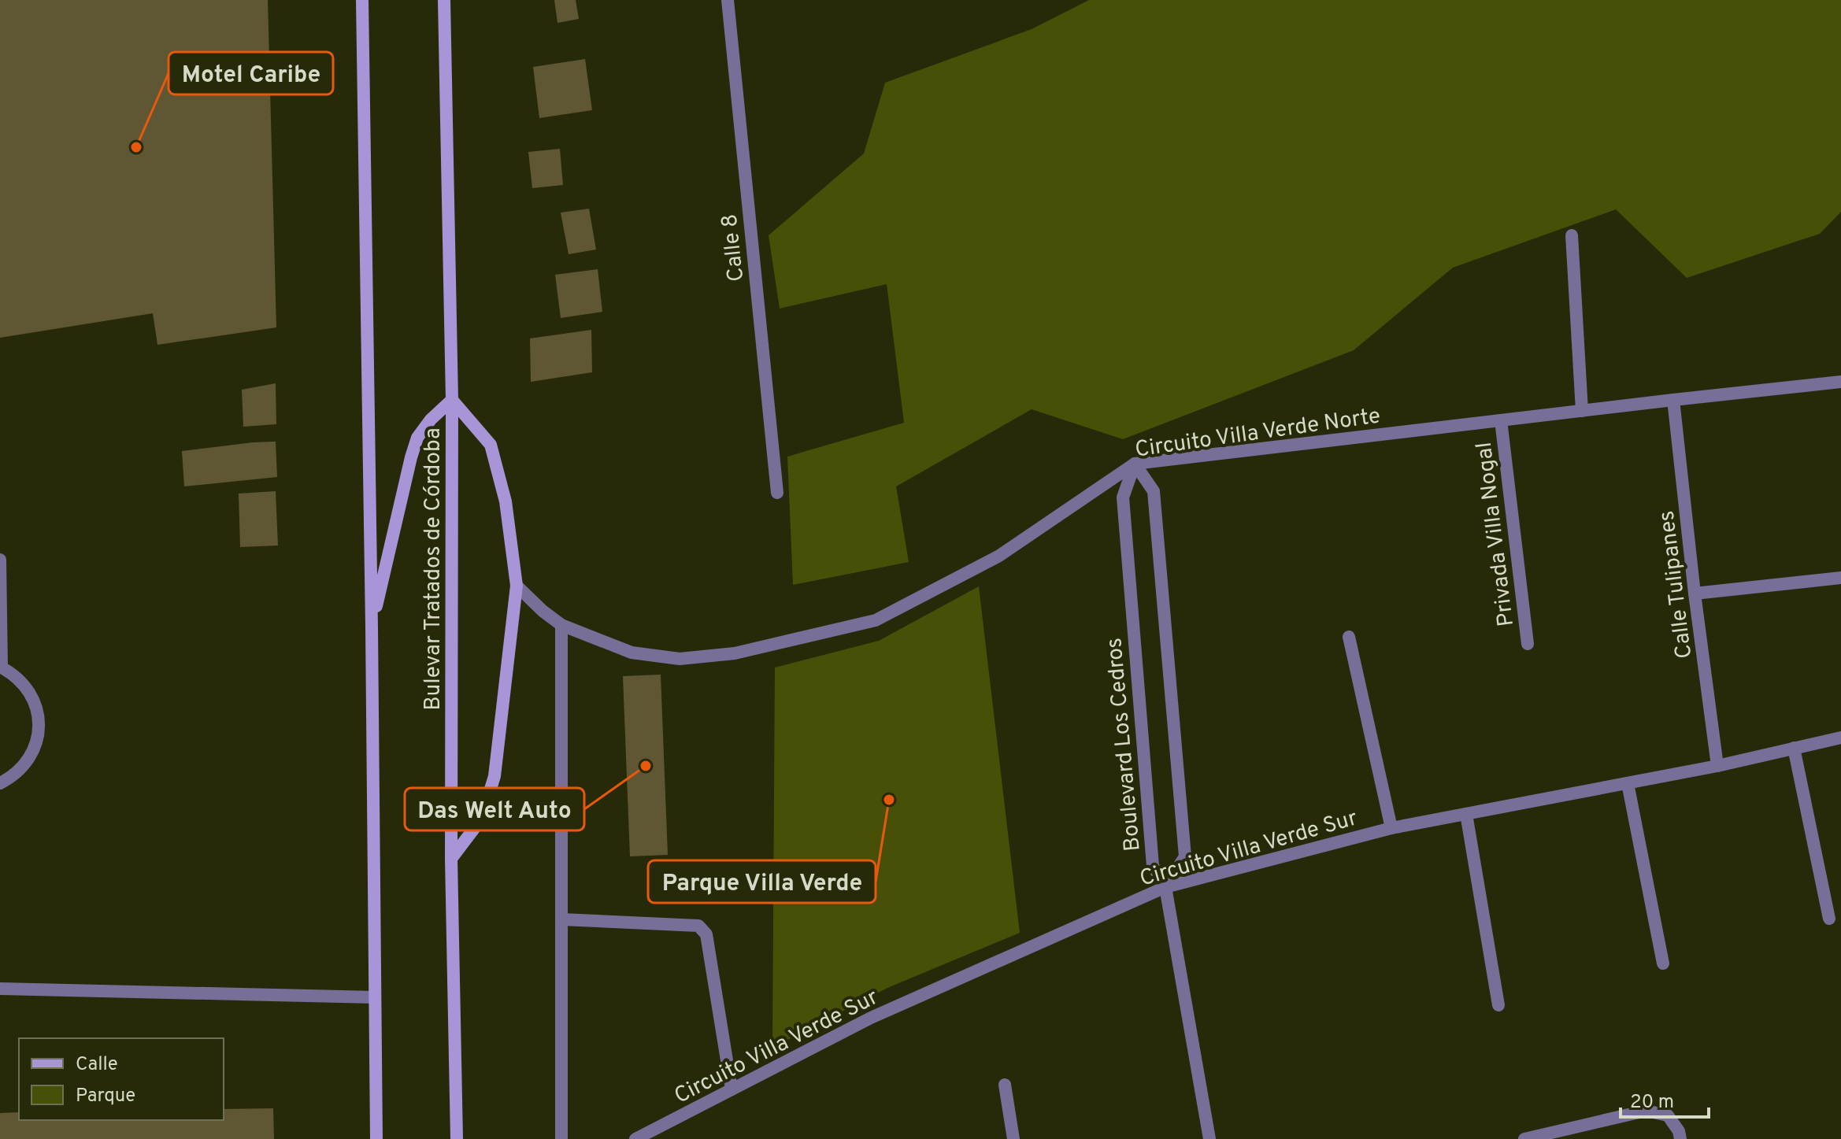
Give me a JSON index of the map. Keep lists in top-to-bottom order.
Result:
{
  "streets": {
    "main road": ["Bulevar Tratados de Córdoba"],
    "street": [
      "Calle 8",
      "Circuito Villa Verde Norte",
      "Privada Villa Nogal",
      "Calle Tulipanes",
      "Boulevard Los Cedros",
      "Circuito Villa Verde Sur"
    ]
  },
  "crossings": [
    ["Circuito Villa Verde Norte", "Privada Villa Nogal"],
    ["Circuito Villa Verde Norte", "Calle Tulipanes"],
    ["Circuito Villa Verde Norte", "Boulevard Los Cedros"],
    ["Calle Tulipanes", "Circuito Villa Verde Sur"],
    ["Boulevard Los Cedros", "Circuito Villa Verde Sur"]
  ],
  "places": ["Motel Caribe", "Das Welt Auto", "Parque Villa Verde"],
  "legend": ["Calle", "Parque"],
  "scale_bar": "20 m"
}
